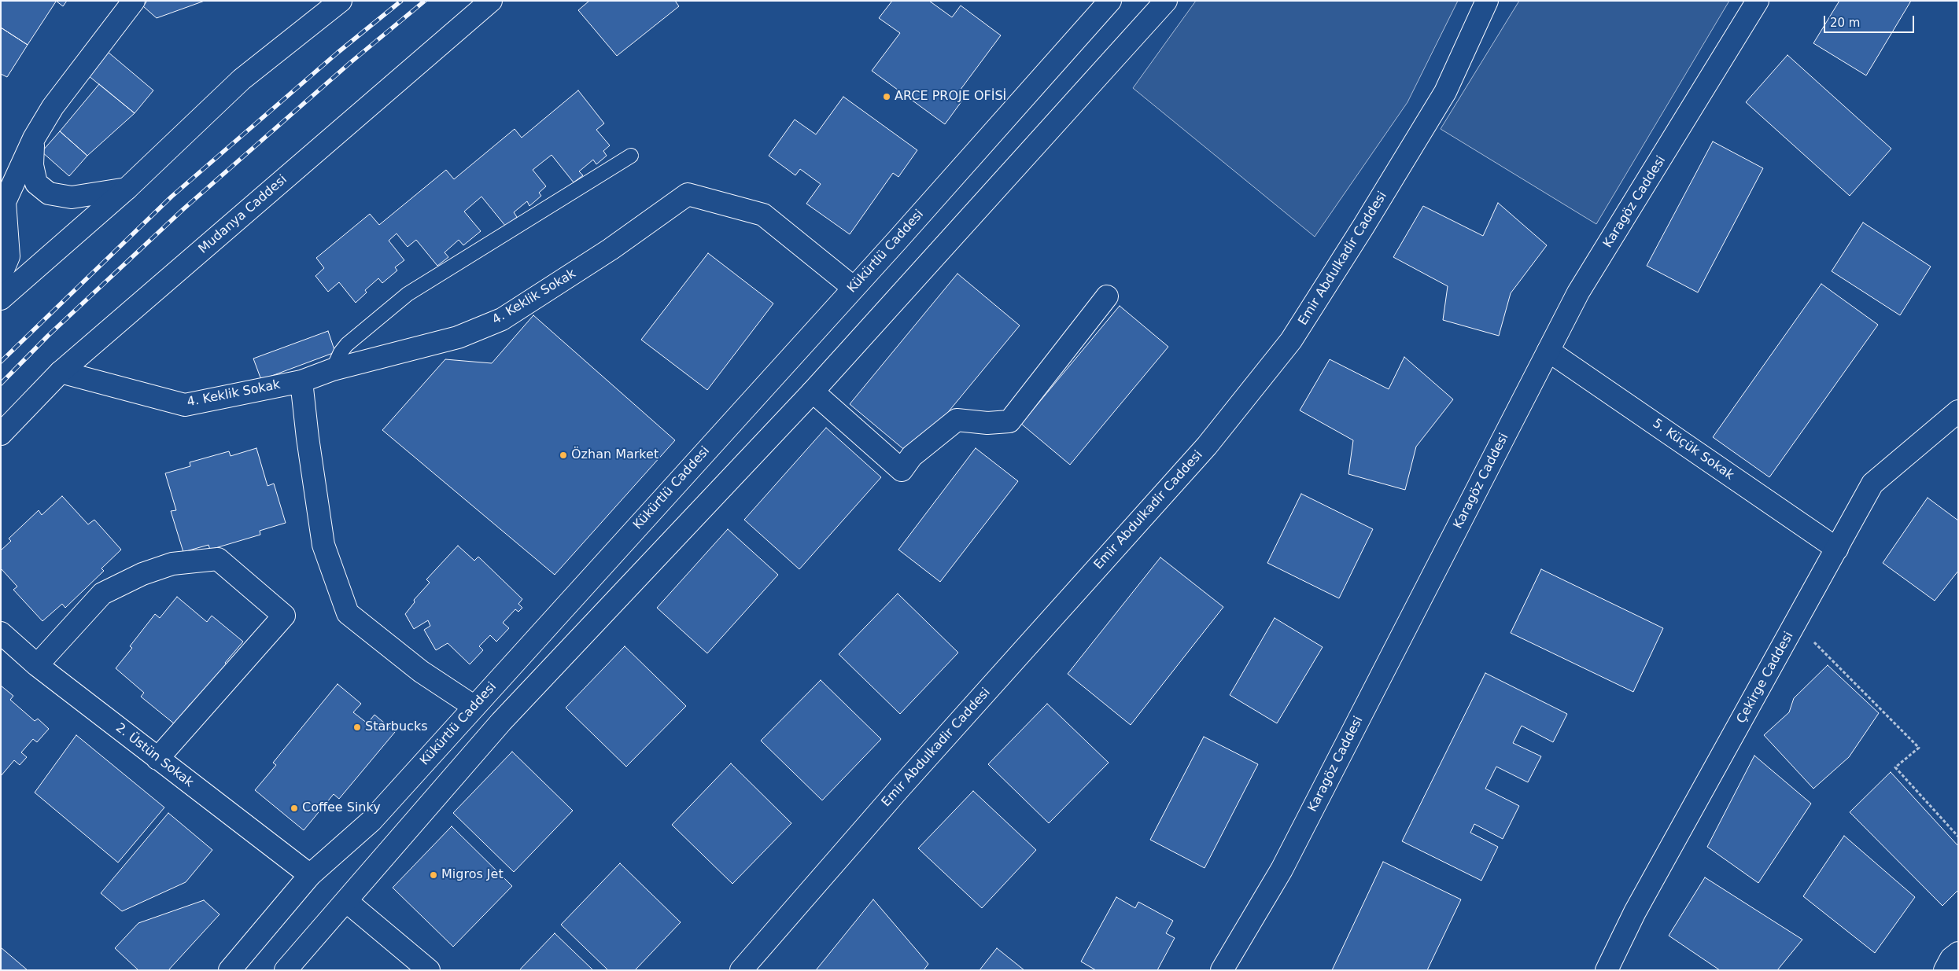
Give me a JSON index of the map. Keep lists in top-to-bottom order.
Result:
{
  "streets": {
    "main road": [
      "Karagöz Caddesi",
      "Mudanya Caddesi",
      "Kükürtlü Caddesi",
      "Emir Abdulkadir Caddesi",
      "4. Keklik Sokak",
      "5. Küçük Sokak",
      "Çekirge Caddesi",
      "2. Üstün Sokak"
    ]
  },
  "crossings": [
    ["Karagöz Caddesi", "5. Küçük Sokak"],
    ["Mudanya Caddesi", "4. Keklik Sokak"],
    ["Kükürtlü Caddesi", "4. Keklik Sokak"],
    ["Kükürtlü Caddesi", "2. Üstün Sokak"],
    ["5. Küçük Sokak", "Çekirge Caddesi"]
  ],
  "places": [
    "ARCE PROJE OFİSİ",
    "Özhan Market",
    "Starbucks",
    "Coffee Sinky",
    "Migros Jet"
  ],
  "scale_bar": "20 m"
}
